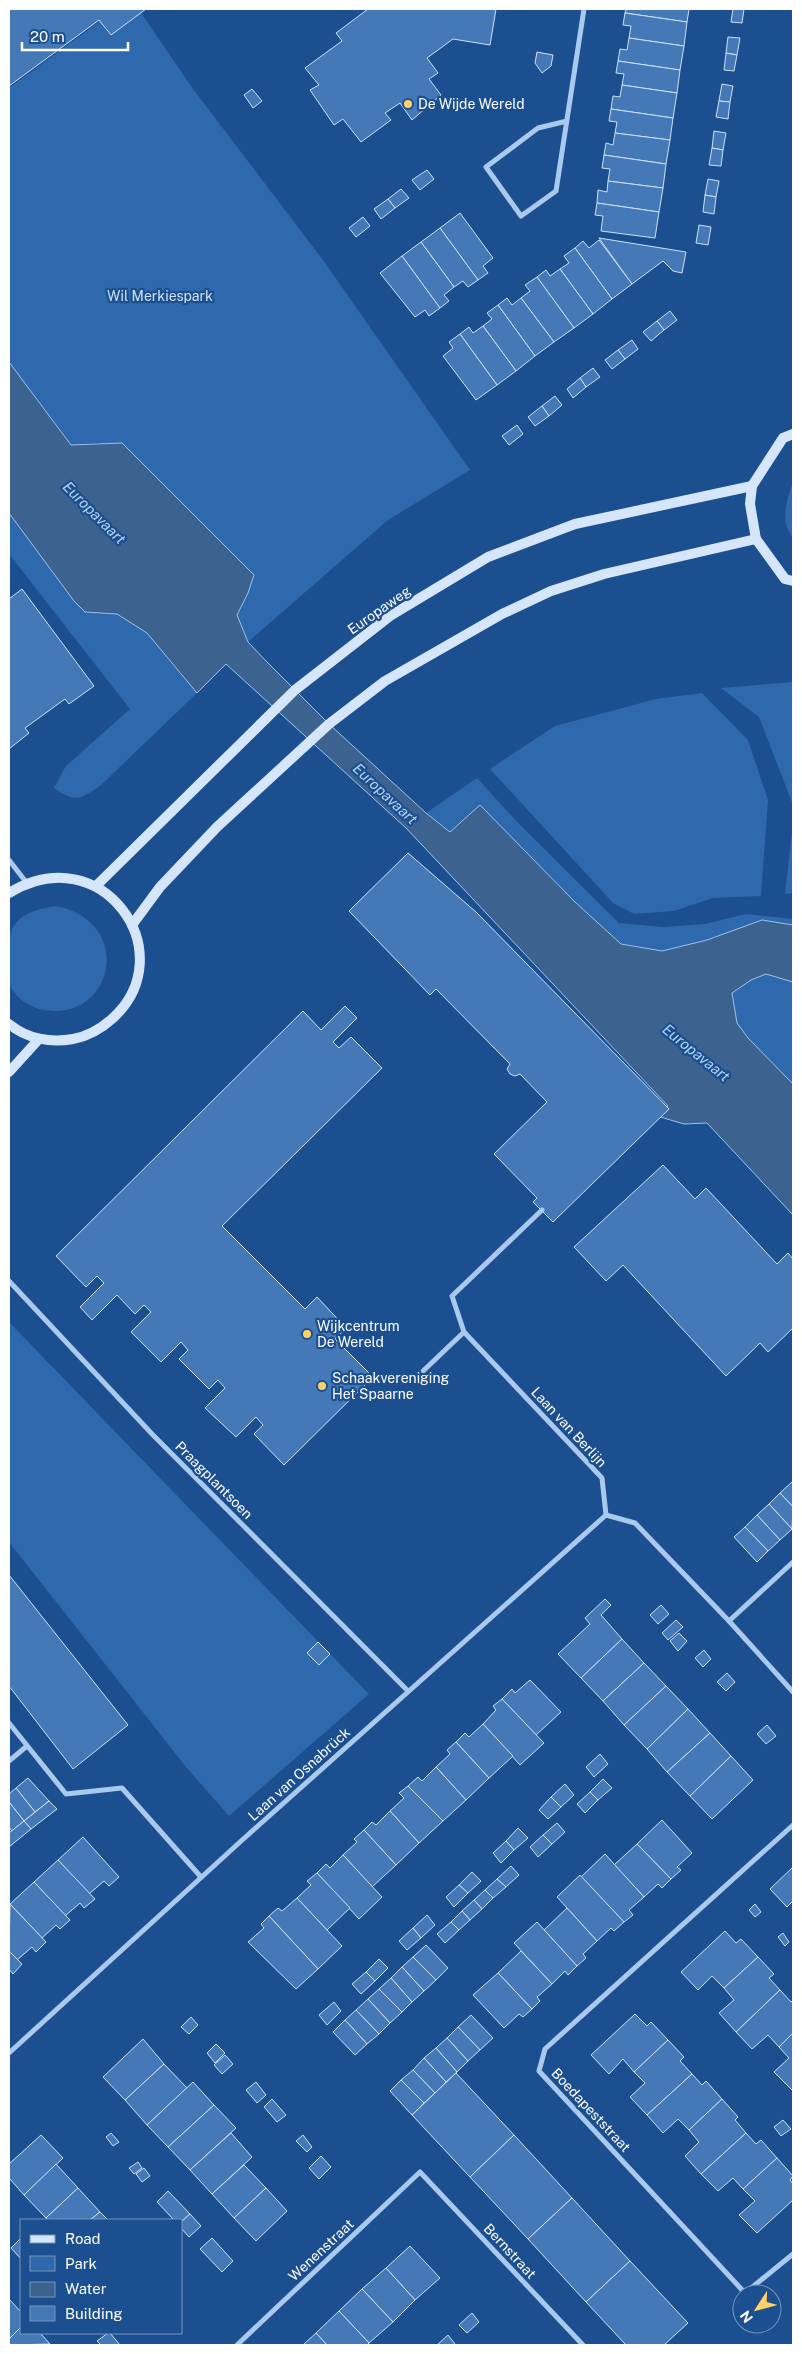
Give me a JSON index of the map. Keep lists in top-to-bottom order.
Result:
{
  "streets": {
    "main road": ["Europaweg"],
    "street": [
      "Laan van Berlijn",
      "Praagplantsoen",
      "Laan van Osnabrück",
      "Boedapeststraat",
      "Wenenstraat",
      "Bernstraat"
    ]
  },
  "crossings": [
    ["Laan van Berlijn", "Laan van Osnabrück"],
    ["Praagplantsoen", "Laan van Osnabrück"],
    ["Wenenstraat", "Bernstraat"]
  ],
  "water": ["Europavaart"],
  "parks": ["Wil Merkiespark"],
  "places": ["De Wijde Wereld", "Wijkcentrum De Wereld", "Schaakvereniging Het Spaarne"],
  "legend": [
    "Road",
    "Park",
    "Water",
    "Building"
  ],
  "scale_bar": "20 m",
  "north": "bottom left"
}
